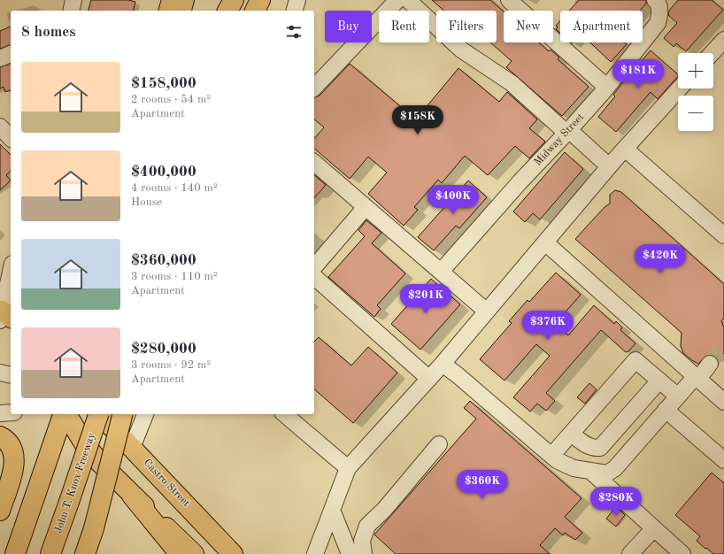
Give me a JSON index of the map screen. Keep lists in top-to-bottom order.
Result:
{
  "streets": {
    "main road": ["John T. Knox Freeway", "Castro Street"],
    "street": ["Midway Street"]
  },
  "page": {
    "chip": [
      "Buy",
      "Rent",
      "Filters",
      "New",
      "Apartment"
    ],
    "heading": "8 homes",
    "map_buttons": ["+", "−"],
    "list": [
      {
        "name": "$158,000",
        "note": "2 rooms · 54 m² · Apartment"
      },
      {
        "name": "$400,000",
        "note": "4 rooms · 140 m² · House"
      },
      {
        "name": "$360,000",
        "note": "3 rooms · 110 m² · Apartment"
      },
      {
        "name": "$280,000",
        "note": "3 rooms · 92 m² · Apartment"
      }
    ],
    "price": [
      "$181K",
      "$158K",
      "$400K",
      "$420K",
      "$201K",
      "$376K",
      "$360K",
      "$280K"
    ]
  }
}
